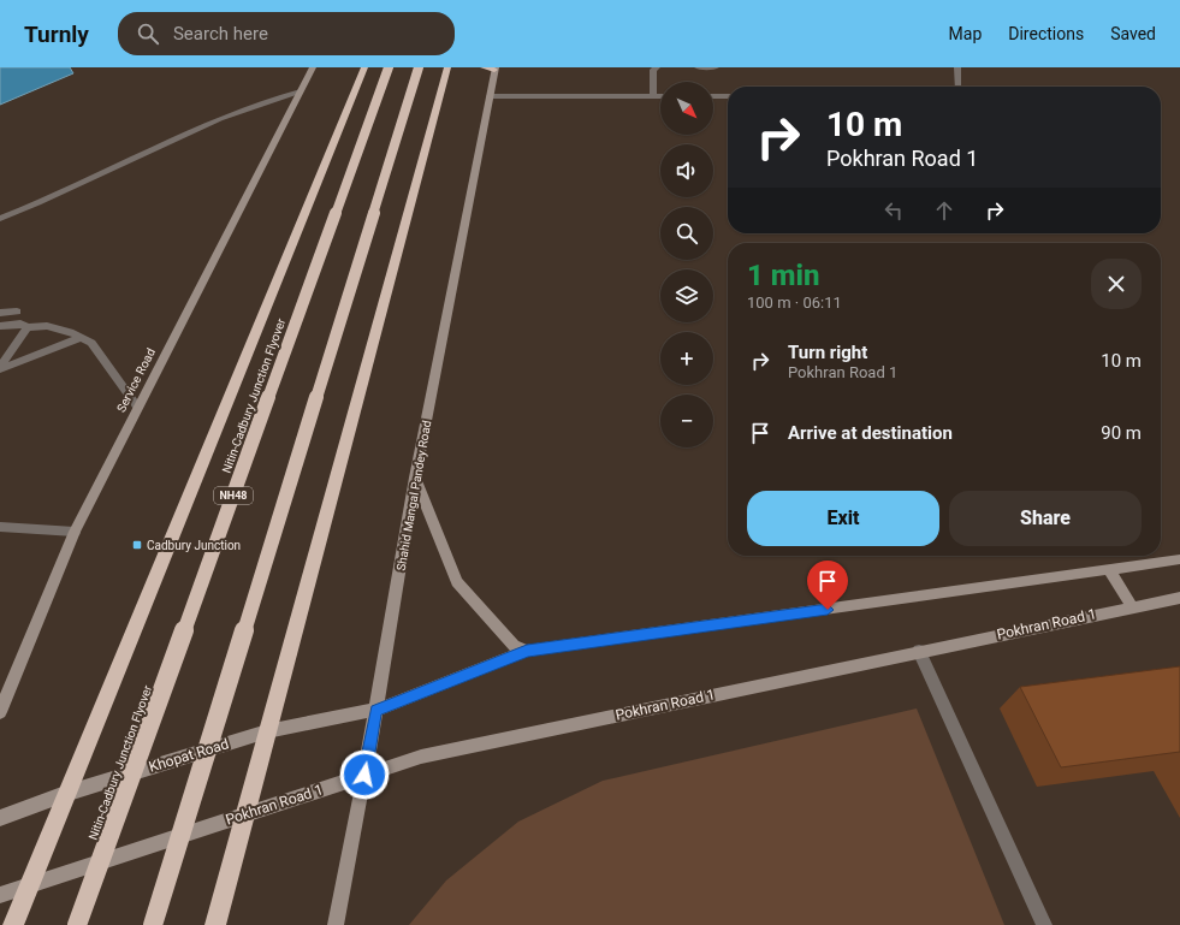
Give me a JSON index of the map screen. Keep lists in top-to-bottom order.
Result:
{
  "streets": {
    "highway": ["Nitin-Cadbury Junction Flyover", "NH48"],
    "street": [
      "Service Road",
      "Shahid Mangal Pandey Road",
      "Pokhran Road 1",
      "Khopat Road"
    ]
  },
  "crossings": [
    ["Shahid Mangal Pandey Road", "Pokhran Road 1"]
  ],
  "places": {
    "transit": ["Cadbury Junction"]
  },
  "north": "bottom right",
  "page": {
    "header": "Turnly",
    "search": "Search here",
    "nav": ["Map", "Directions", "Saved"],
    "map_buttons": ["+", "−"],
    "turn": ["10 m", "Pokhran Road 1"],
    "heading": ["1 min", "100 m · 06:11"],
    "list": [
      {
        "name": "Turn right",
        "note": "Pokhran Road 1",
        "value": "10 m"
      },
      {
        "name": "Arrive at destination",
        "value": "90 m"
      }
    ],
    "buttons": ["Exit", "Share"]
  }
}
